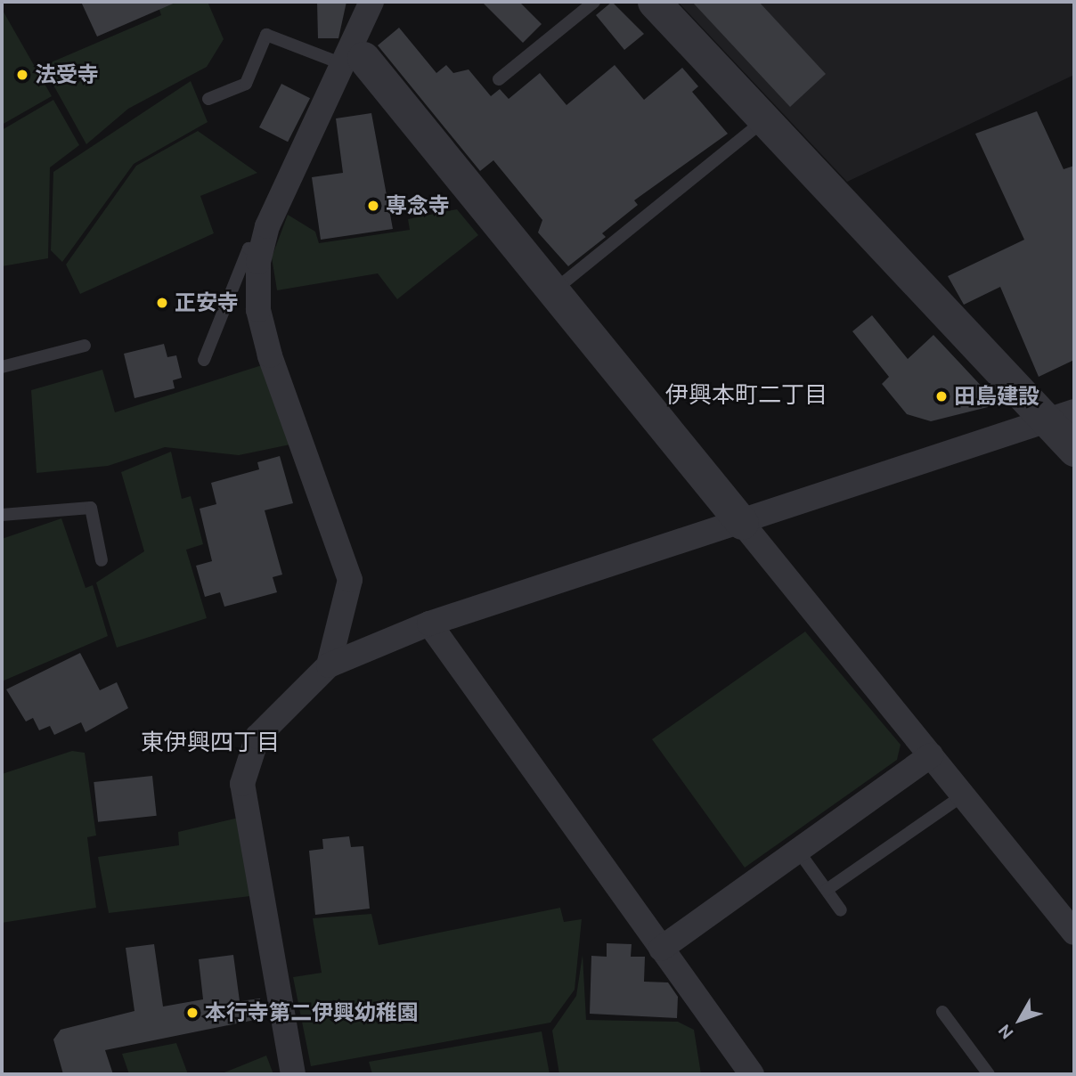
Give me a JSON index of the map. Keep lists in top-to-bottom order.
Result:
{
  "districts": ["伊興本町二丁目", "東伊興四丁目"],
  "places": [
    "法受寺",
    "専念寺",
    "正安寺",
    "田島建設",
    "本行寺第二伊興幼稚園"
  ],
  "north": "bottom left"
}
